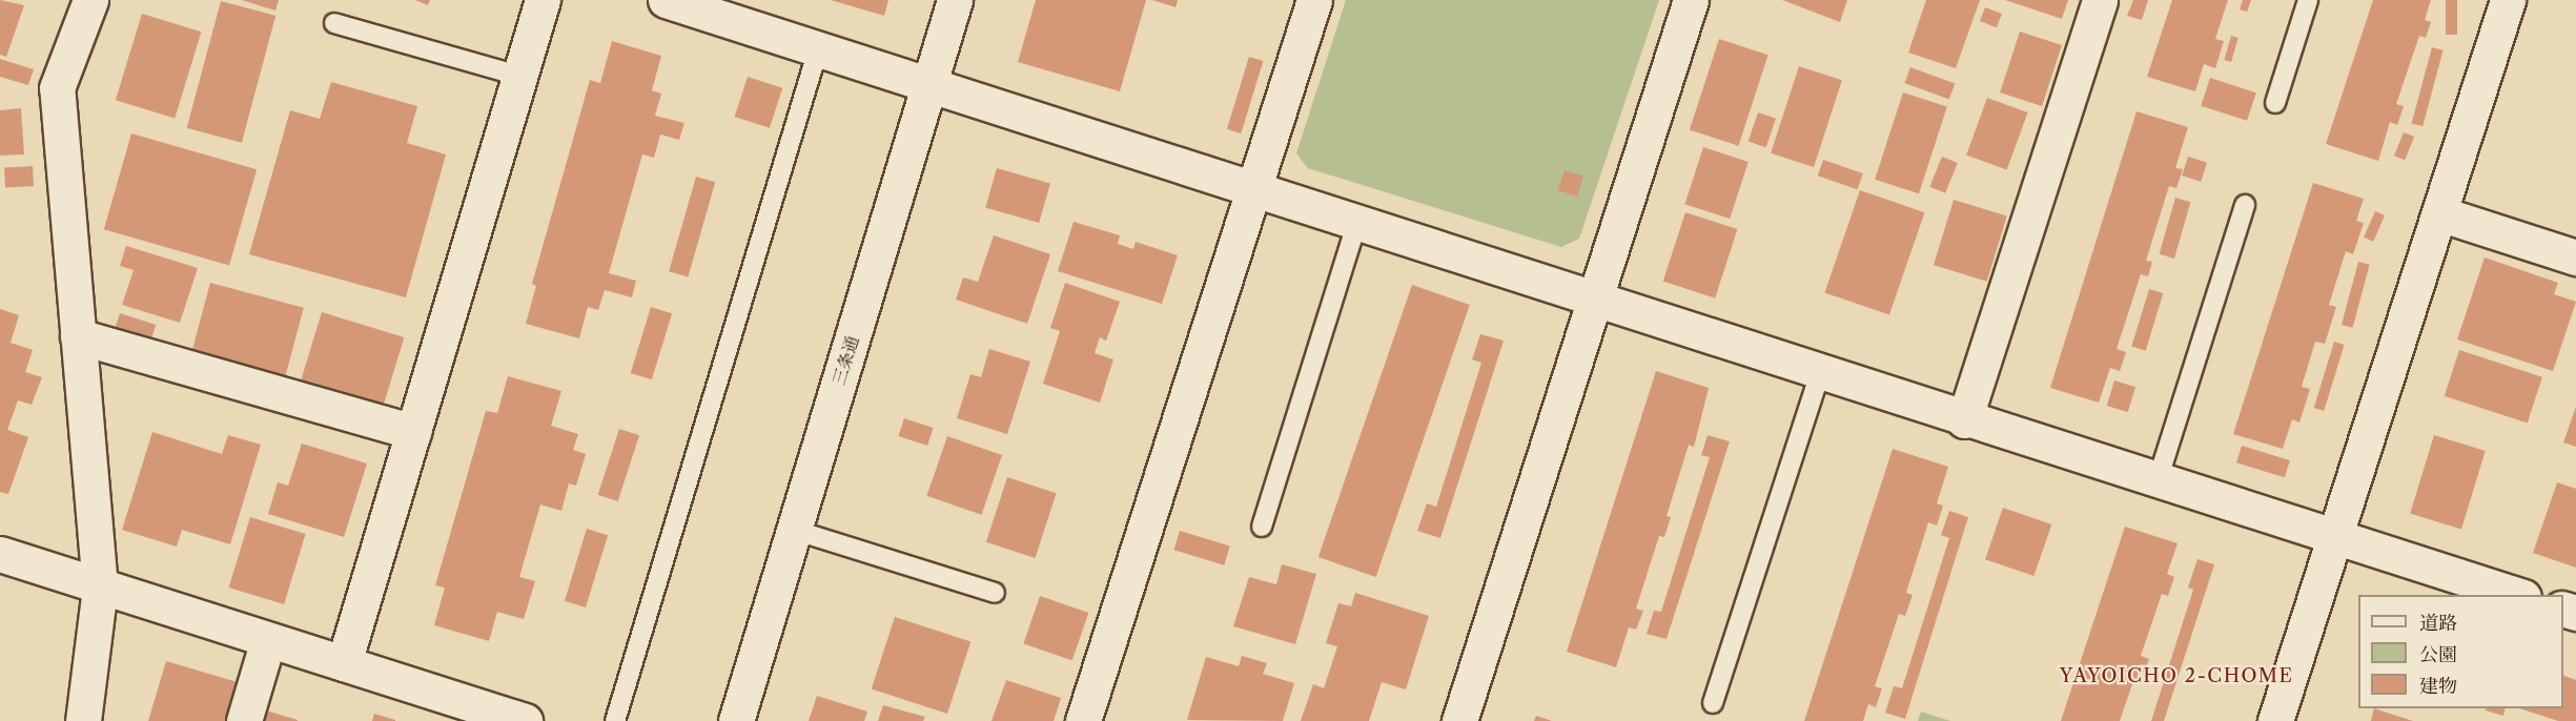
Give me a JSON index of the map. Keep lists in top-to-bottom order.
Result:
{
  "streets": {
    "street": ["三条通"]
  },
  "districts": ["YAYOICHO 2-CHOME"],
  "legend": ["道路", "公園", "建物"]
}
